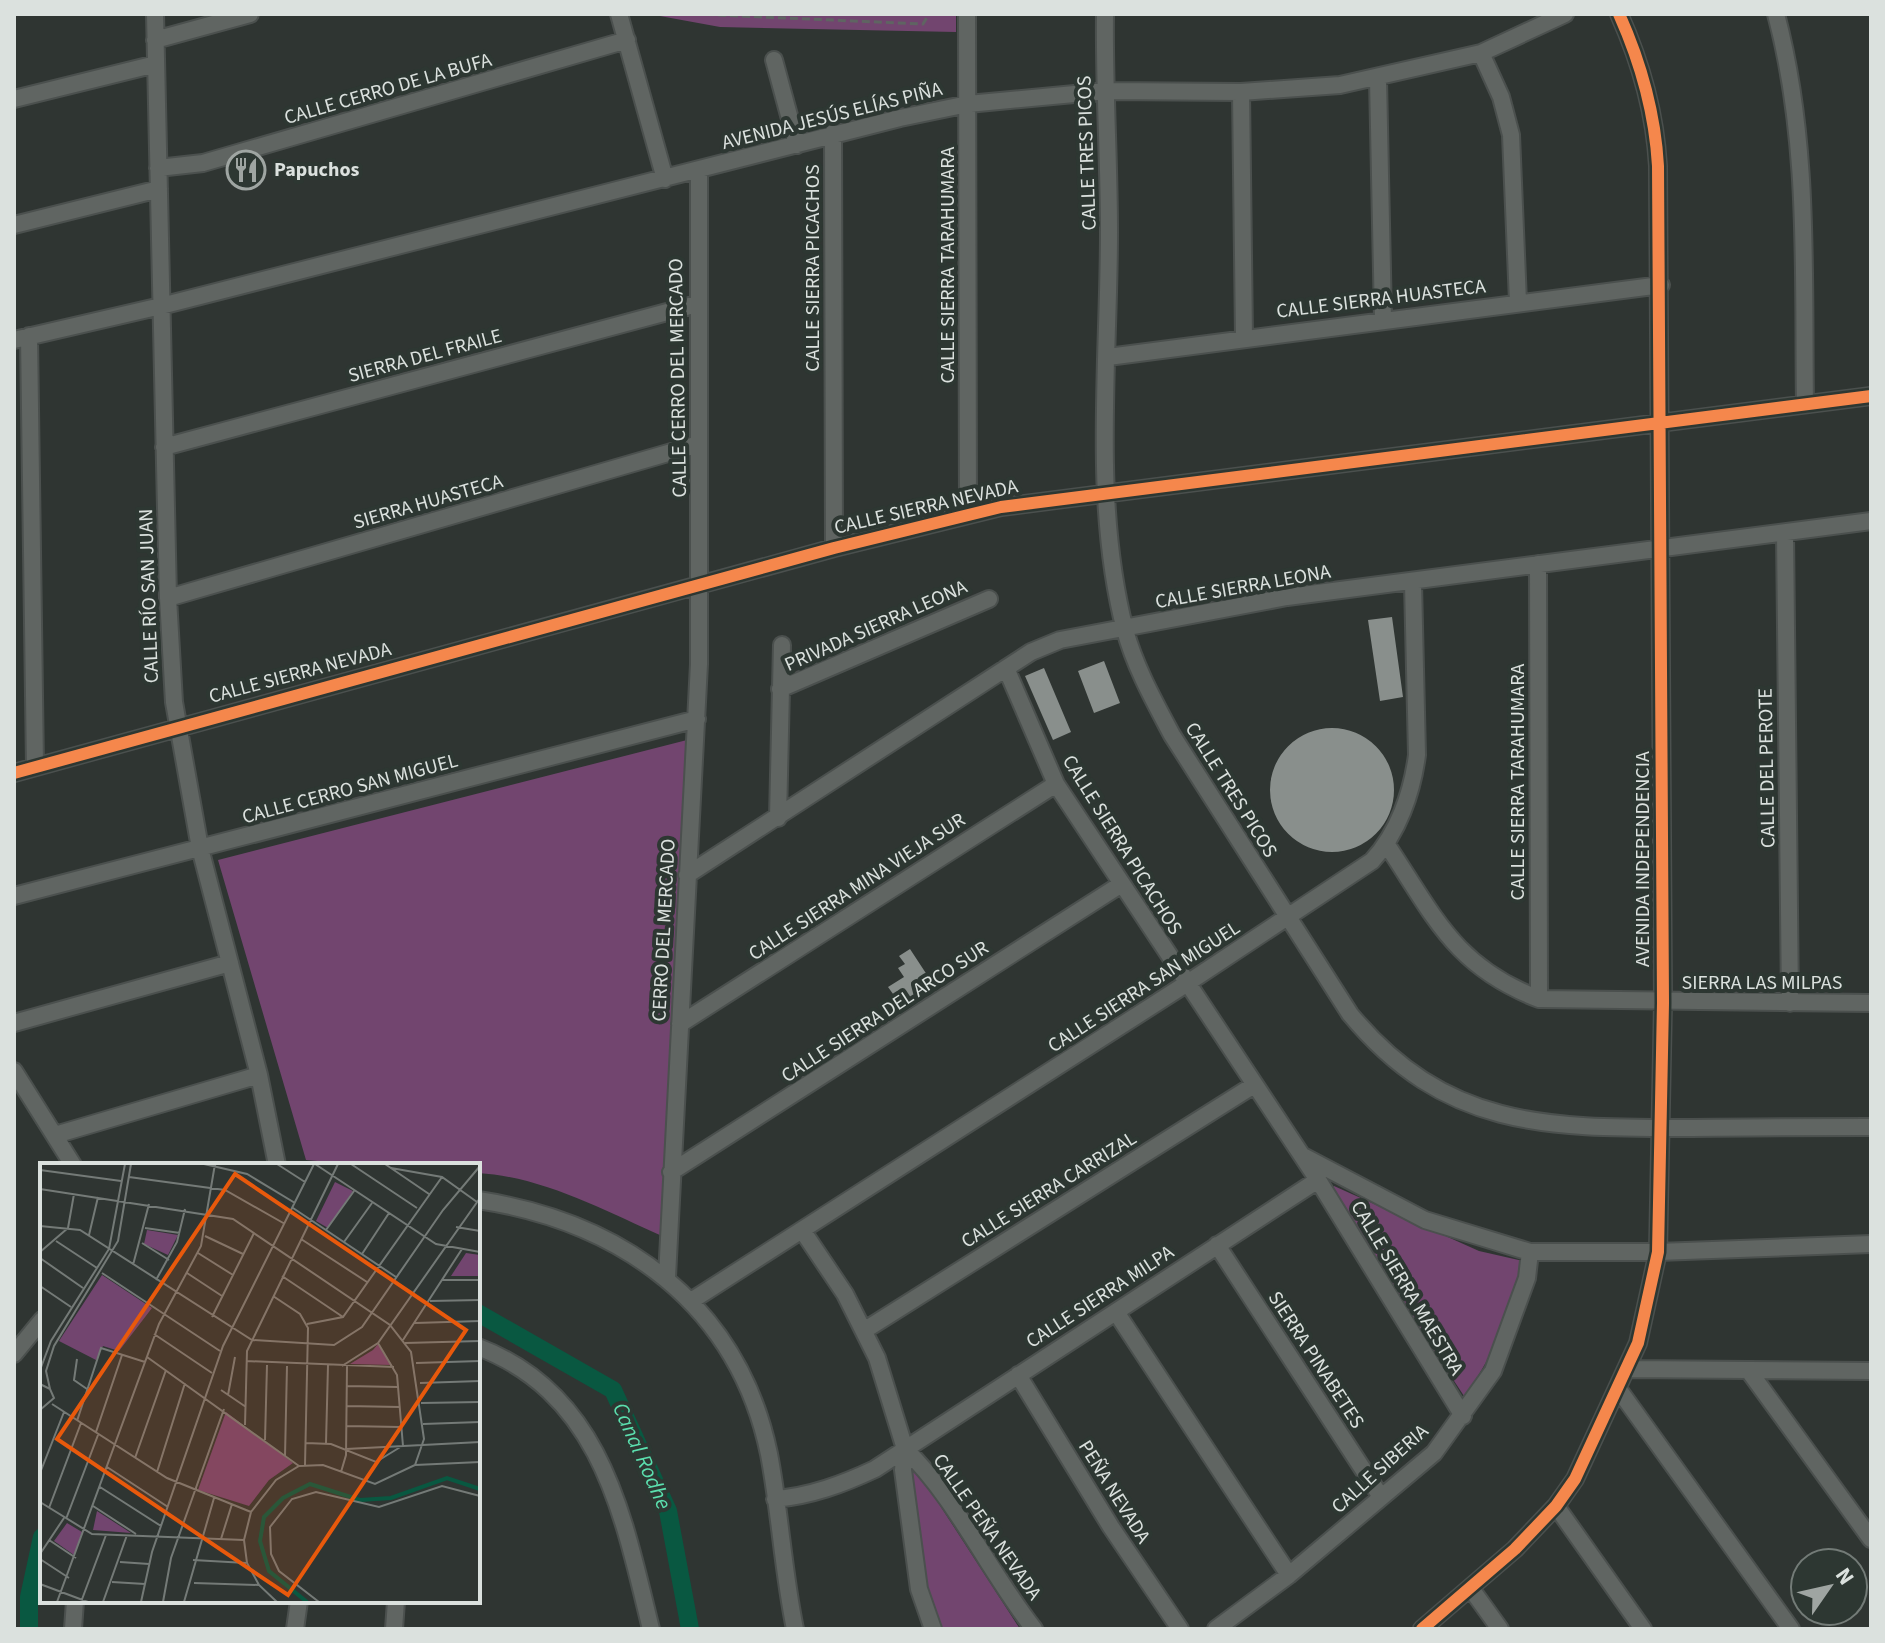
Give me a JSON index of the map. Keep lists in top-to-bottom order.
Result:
{
  "streets": {
    "street": [
      "CALLE CERRO DE LA BUFA",
      "AVENIDA JESÚS ELÍAS PIÑA",
      "CALLE TRES PICOS",
      "CALLE SIERRA TARAHUMARA",
      "CALLE SIERRA PICACHOS",
      "CALLE SIERRA HUASTECA",
      "SIERRA DEL FRAILE",
      "CALLE CERRO DEL MERCADO",
      "SIERRA HUASTECA",
      "CALLE SIERRA NEVADA",
      "CALLE SIERRA LEONA",
      "CALLE RÍO SAN JUAN",
      "PRIVADA SIERRA LEONA",
      "CALLE DEL PEROTE",
      "CALLE CERRO SAN MIGUEL",
      "AVENIDA INDEPENDENCIA",
      "CALLE SIERRA MINA VIEJA SUR",
      "CERRO DEL MERCADO",
      "SIERRA LAS MILPAS",
      "CALLE SIERRA SAN MIGUEL",
      "CALLE SIERRA DEL ARCO SUR",
      "CALLE SIERRA CARRIZAL",
      "CALLE SIERRA MAESTRA",
      "CALLE SIERRA MILPA",
      "SIERRA PINABETES",
      "CALLE SIBERIA",
      "PEÑA NEVADA",
      "CALLE PEÑA NEVADA"
    ]
  },
  "crossings": [
    ["CALLE CERRO DE LA BUFA", "CALLE RÍO SAN JUAN"],
    ["AVENIDA JESÚS ELÍAS PIÑA", "CALLE TRES PICOS"],
    ["AVENIDA JESÚS ELÍAS PIÑA", "CALLE SIERRA TARAHUMARA"],
    ["AVENIDA JESÚS ELÍAS PIÑA", "CALLE SIERRA PICACHOS"],
    ["AVENIDA JESÚS ELÍAS PIÑA", "CALLE CERRO DEL MERCADO"],
    ["AVENIDA JESÚS ELÍAS PIÑA", "CALLE RÍO SAN JUAN"],
    ["CALLE TRES PICOS", "CALLE SIERRA HUASTECA"],
    ["CALLE TRES PICOS", "CALLE SIERRA NEVADA"],
    ["CALLE TRES PICOS", "CALLE SIERRA LEONA"],
    ["CALLE TRES PICOS", "AVENIDA INDEPENDENCIA"],
    ["CALLE TRES PICOS", "CALLE SIERRA SAN MIGUEL"],
    ["CALLE SIERRA TARAHUMARA", "CALLE SIERRA NEVADA"],
    ["CALLE SIERRA TARAHUMARA", "CALLE SIERRA LEONA"],
    ["CALLE SIERRA TARAHUMARA", "SIERRA LAS MILPAS"],
    ["CALLE SIERRA PICACHOS", "CALLE SIERRA NEVADA"],
    ["CALLE SIERRA PICACHOS", "CALLE SIERRA LEONA"],
    ["CALLE SIERRA PICACHOS", "AVENIDA INDEPENDENCIA"],
    ["CALLE SIERRA PICACHOS", "CALLE SIERRA MINA VIEJA SUR"],
    ["CALLE SIERRA PICACHOS", "CALLE SIERRA SAN MIGUEL"],
    ["CALLE SIERRA PICACHOS", "CALLE SIERRA DEL ARCO SUR"],
    ["CALLE SIERRA PICACHOS", "CALLE SIERRA CARRIZAL"],
    ["CALLE SIERRA PICACHOS", "CALLE SIERRA MAESTRA"],
    ["CALLE SIERRA PICACHOS", "CALLE SIERRA MILPA"],
    ["CALLE SIERRA PICACHOS", "CALLE SIBERIA"],
    ["CALLE SIERRA HUASTECA", "AVENIDA INDEPENDENCIA"],
    ["SIERRA DEL FRAILE", "CALLE CERRO DEL MERCADO"],
    ["SIERRA DEL FRAILE", "CALLE RÍO SAN JUAN"],
    ["CALLE CERRO DEL MERCADO", "SIERRA HUASTECA"],
    ["CALLE CERRO DEL MERCADO", "CALLE SIERRA NEVADA"],
    ["CALLE CERRO DEL MERCADO", "CERRO DEL MERCADO"],
    ["SIERRA HUASTECA", "CALLE RÍO SAN JUAN"],
    ["CALLE SIERRA NEVADA", "CALLE RÍO SAN JUAN"],
    ["CALLE SIERRA NEVADA", "AVENIDA INDEPENDENCIA"],
    ["CALLE SIERRA NEVADA", "CERRO DEL MERCADO"],
    ["CALLE SIERRA LEONA", "PRIVADA SIERRA LEONA"],
    ["CALLE SIERRA LEONA", "CALLE DEL PEROTE"],
    ["CALLE SIERRA LEONA", "AVENIDA INDEPENDENCIA"],
    ["CALLE SIERRA LEONA", "CERRO DEL MERCADO"],
    ["CALLE SIERRA LEONA", "CALLE SIERRA SAN MIGUEL"],
    ["CALLE RÍO SAN JUAN", "CALLE CERRO SAN MIGUEL"],
    ["CALLE DEL PEROTE", "SIERRA LAS MILPAS"],
    ["CALLE CERRO SAN MIGUEL", "CERRO DEL MERCADO"],
    ["AVENIDA INDEPENDENCIA", "SIERRA LAS MILPAS"],
    ["CALLE SIERRA MINA VIEJA SUR", "CERRO DEL MERCADO"],
    ["CERRO DEL MERCADO", "CALLE SIERRA DEL ARCO SUR"],
    ["SIERRA LAS MILPAS", "CALLE SIERRA SAN MIGUEL"],
    ["CALLE SIERRA MAESTRA", "CALLE SIERRA MILPA"],
    ["CALLE SIERRA MAESTRA", "CALLE SIBERIA"],
    ["CALLE SIERRA MILPA", "SIERRA PINABETES"],
    ["CALLE SIERRA MILPA", "PEÑA NEVADA"],
    ["CALLE SIERRA MILPA", "CALLE PEÑA NEVADA"],
    ["SIERRA PINABETES", "CALLE SIBERIA"]
  ],
  "water": ["Canal Rodhe"],
  "places": {
    "restaurant": ["Papuchos"]
  },
  "north": "top right"
}
